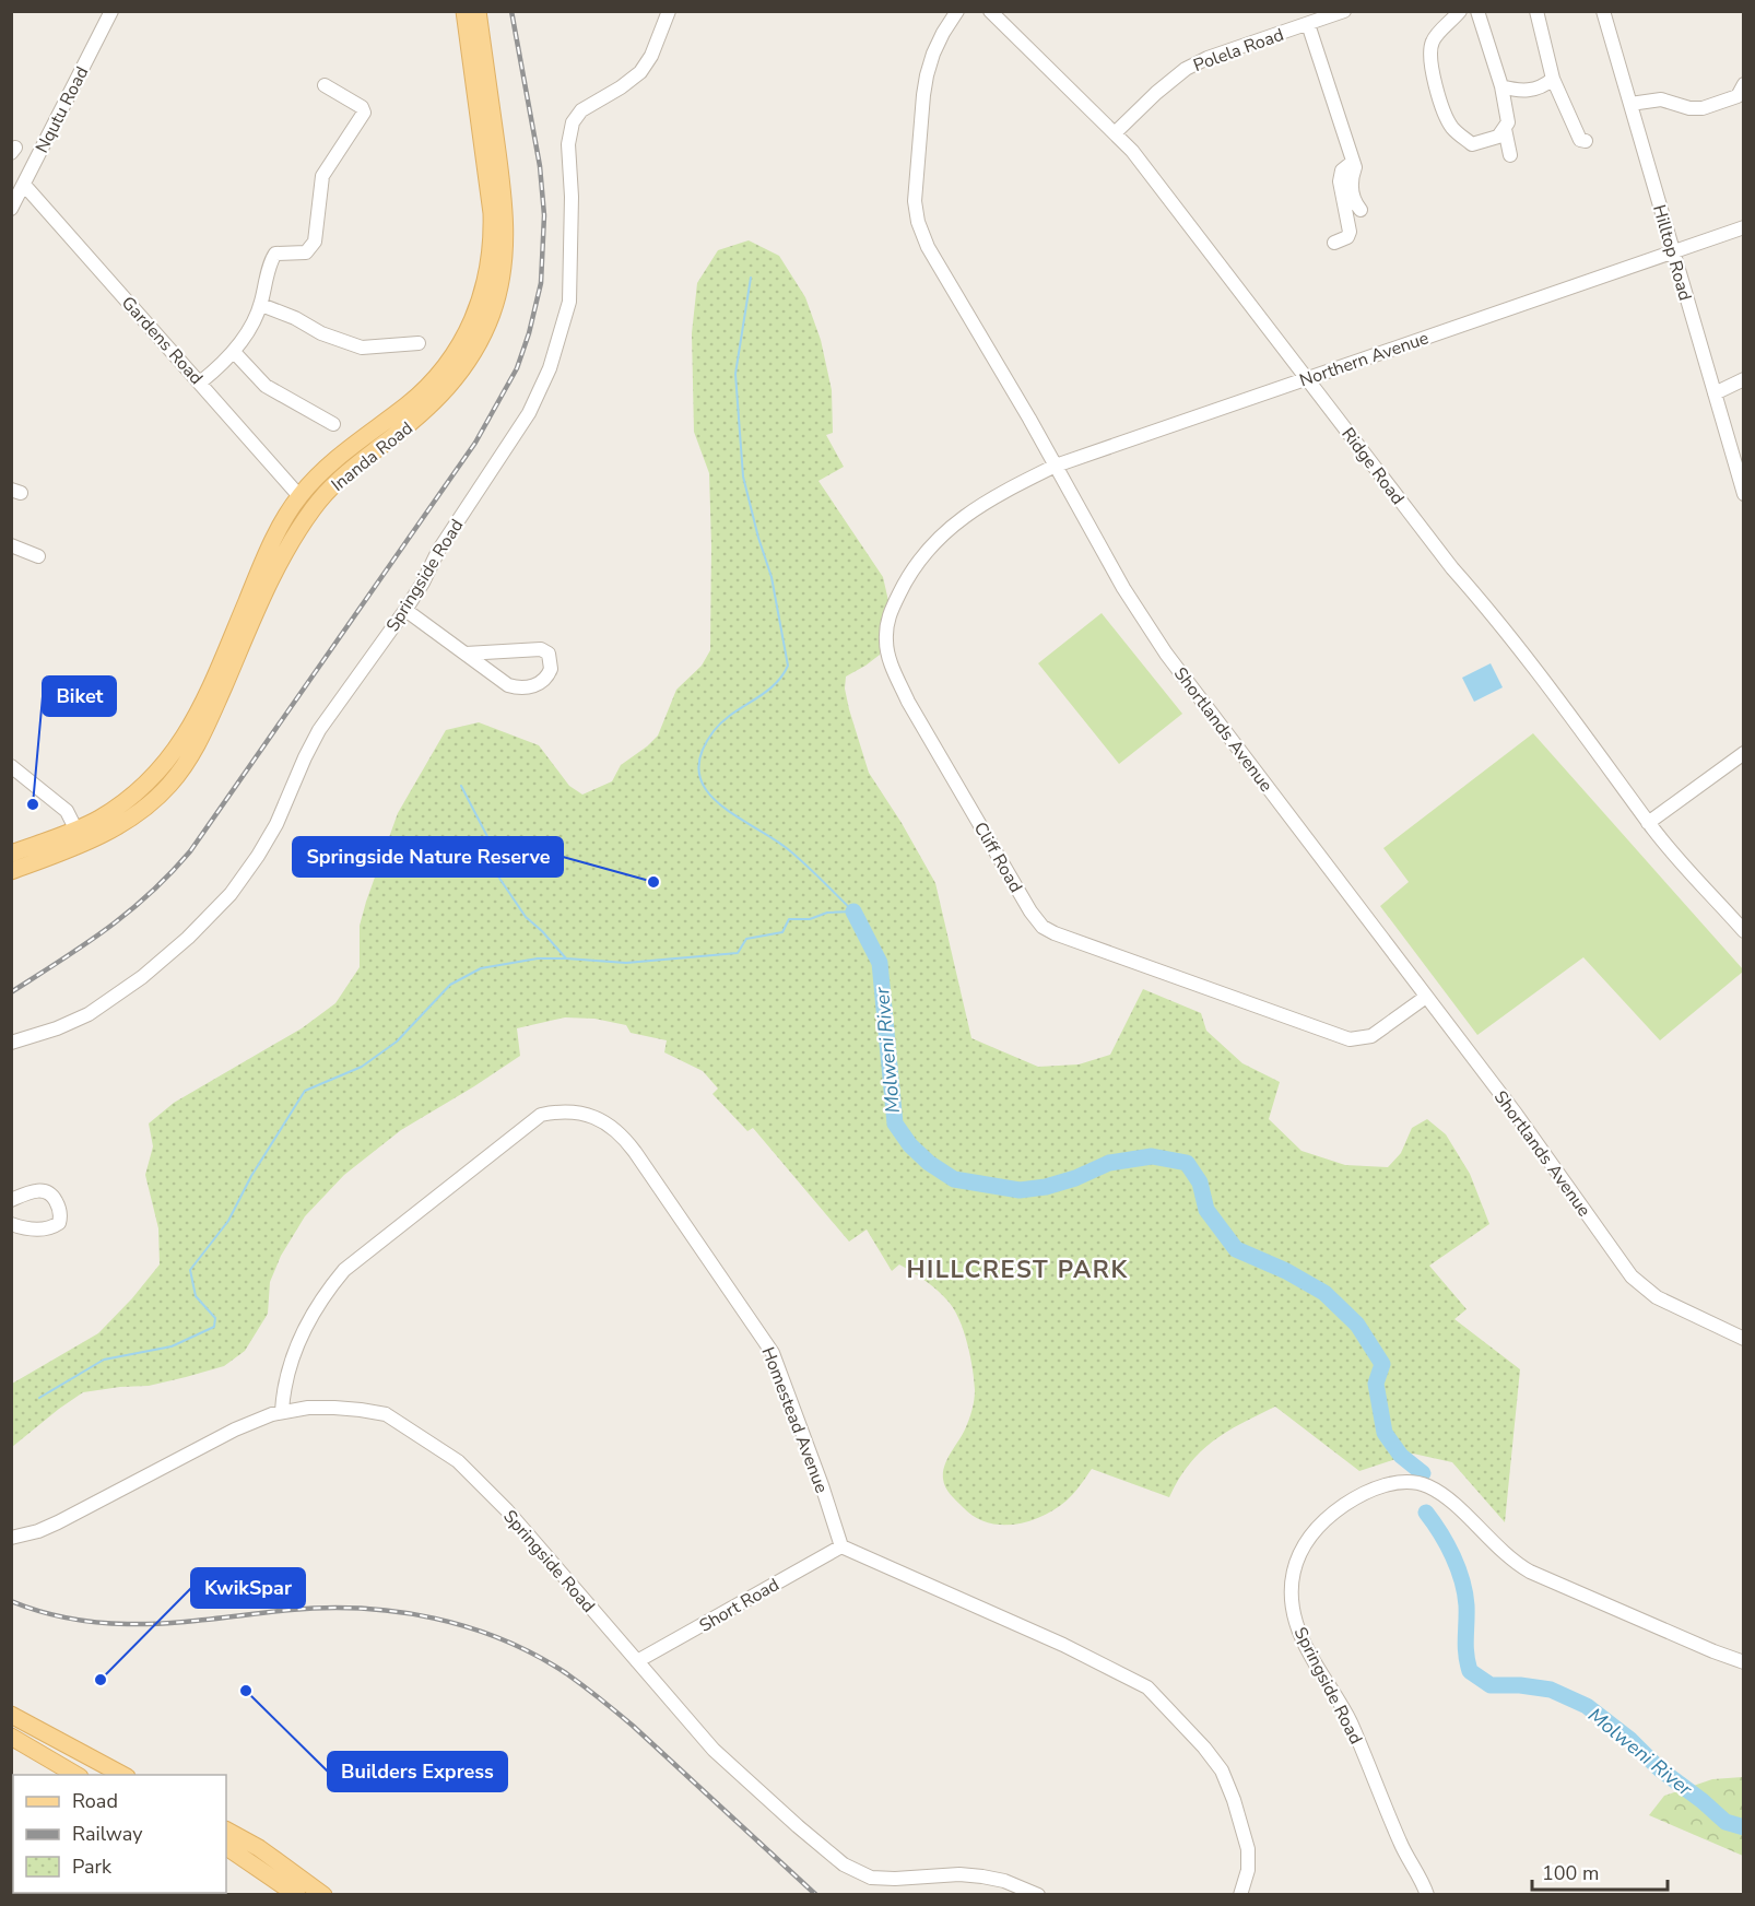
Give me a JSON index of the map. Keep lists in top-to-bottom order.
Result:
{
  "streets": {
    "main road": ["Inanda Road"],
    "street": [
      "Polela Road",
      "Nqutu Road",
      "Hilltop Road",
      "Gardens Road",
      "Northern Avenue",
      "Ridge Road",
      "Springside Road",
      "Shortlands Avenue",
      "Cliff Road",
      "Homestead Avenue",
      "Short Road"
    ]
  },
  "crossings": [
    ["Polela Road", "Ridge Road"],
    ["Nqutu Road", "Gardens Road"],
    ["Hilltop Road", "Northern Avenue"],
    ["Gardens Road", "Inanda Road"],
    ["Northern Avenue", "Ridge Road"],
    ["Northern Avenue", "Shortlands Avenue"],
    ["Northern Avenue", "Cliff Road"],
    ["Springside Road", "Homestead Avenue"],
    ["Springside Road", "Short Road"],
    ["Shortlands Avenue", "Cliff Road"],
    ["Homestead Avenue", "Short Road"]
  ],
  "districts": ["HILLCREST PARK"],
  "water": ["Molweni River"],
  "places": [
    "Biket",
    "Springside Nature Reserve",
    "KwikSpar",
    "Builders Express"
  ],
  "legend": ["Road", "Railway", "Park"],
  "scale_bar": "100 m"
}
